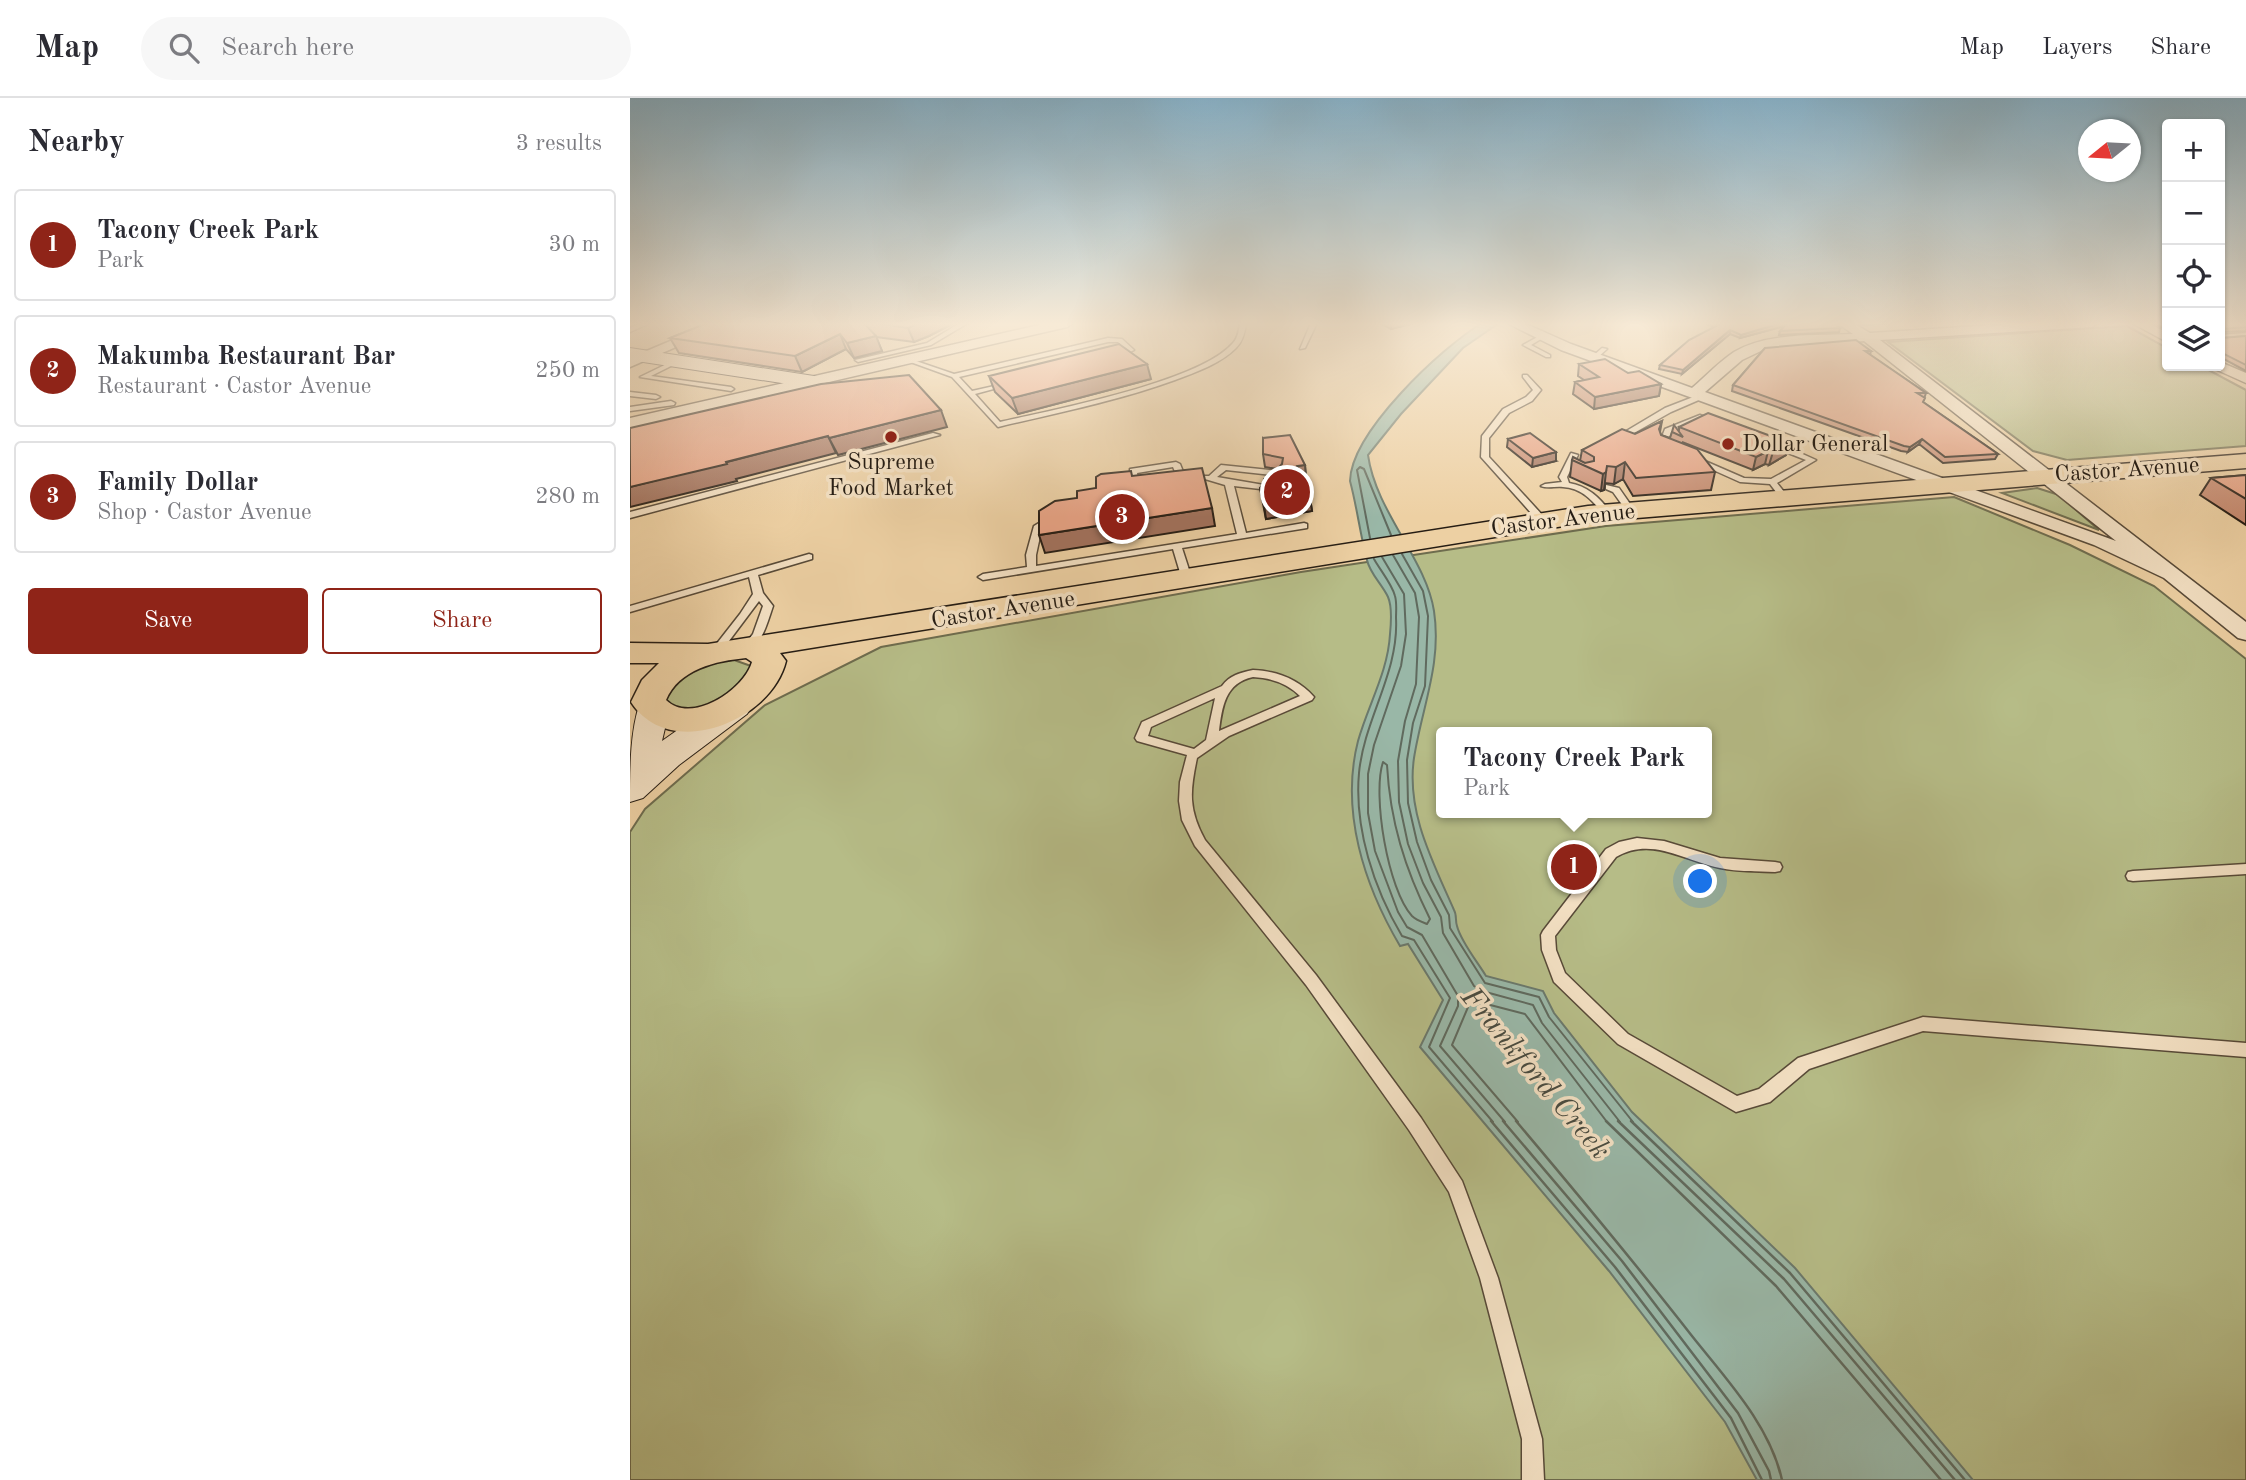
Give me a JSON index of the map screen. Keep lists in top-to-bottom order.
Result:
{
  "streets": {
    "main road": ["Castor Avenue"]
  },
  "water": ["Frankford Creek"],
  "places": ["Supreme Food Market", "Dollar General"],
  "north": "left",
  "page": {
    "header": "Map",
    "search": "Search here",
    "nav": ["Map", "Layers", "Share"],
    "heading": ["Nearby", "3 results"],
    "map_buttons": ["+", "−"],
    "list": [
      {
        "mark": "1",
        "name": "Tacony Creek Park",
        "note": "Park",
        "value": "30 m"
      },
      {
        "mark": "2",
        "name": "Makumba Restaurant Bar",
        "note": "Restaurant · Castor Avenue",
        "value": "250 m"
      },
      {
        "mark": "3",
        "name": "Family Dollar",
        "note": "Shop · Castor Avenue",
        "value": "280 m"
      }
    ],
    "pins": ["2", "3", "1"],
    "buttons": ["Save", "Share"],
    "popup": ["Tacony Creek Park", "Park"]
  }
}
